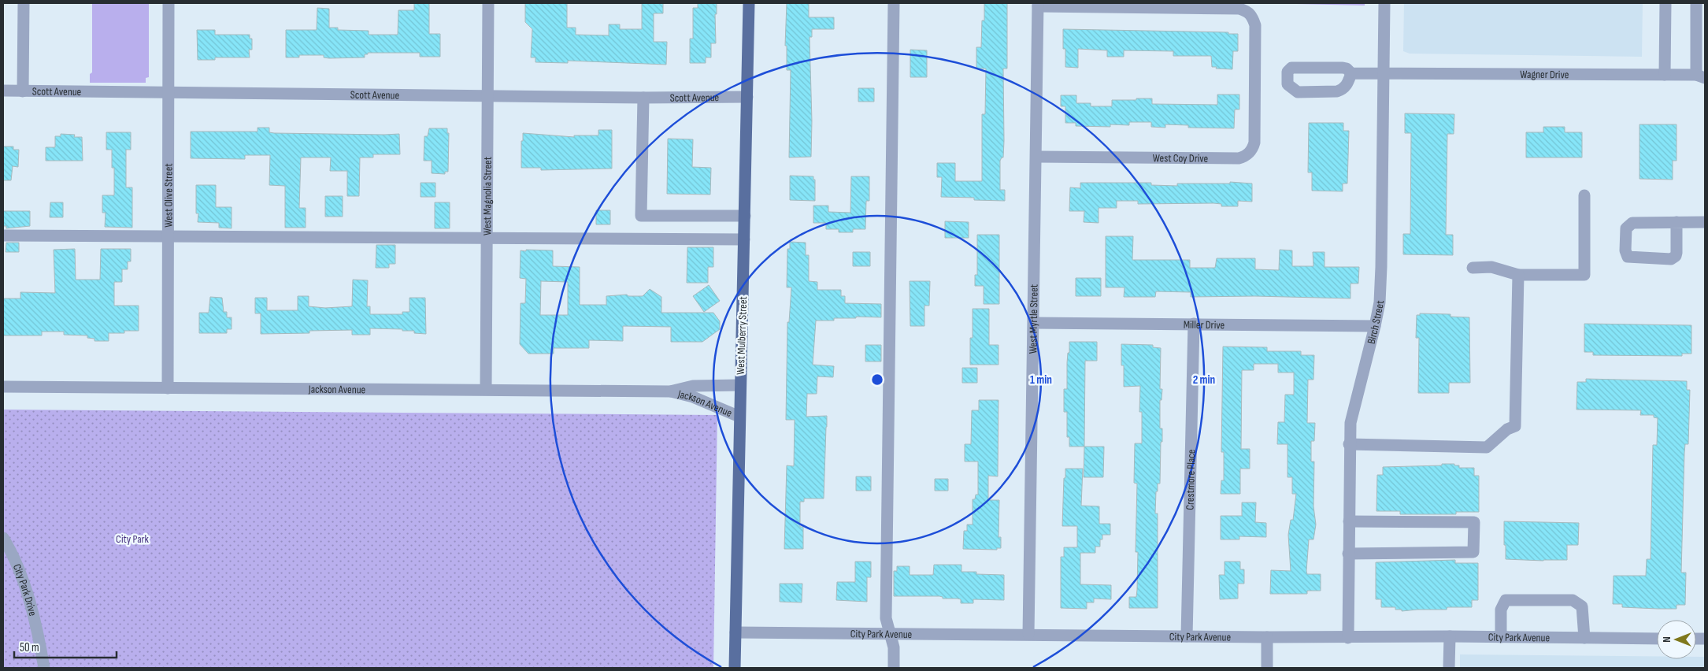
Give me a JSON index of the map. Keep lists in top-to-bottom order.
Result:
{
  "streets": {
    "main road": ["West Mulberry Street"],
    "street": [
      "Wagner Drive",
      "Scott Avenue",
      "West Coy Drive",
      "West Olive Street",
      "West Magnolia Street",
      "West Myrtle Street",
      "Birch Street",
      "Miller Drive",
      "Jackson Avenue",
      "Crestmore Place",
      "City Park Drive",
      "City Park Avenue"
    ]
  },
  "crossings": [
    ["Wagner Drive", "Birch Street"],
    ["Scott Avenue", "West Olive Street"],
    ["Scott Avenue", "West Magnolia Street"],
    ["Scott Avenue", "West Mulberry Street"],
    ["West Coy Drive", "West Myrtle Street"],
    ["West Olive Street", "Jackson Avenue"],
    ["West Magnolia Street", "Jackson Avenue"],
    ["West Myrtle Street", "Miller Drive"],
    ["West Myrtle Street", "City Park Avenue"],
    ["Birch Street", "Miller Drive"],
    ["Birch Street", "City Park Avenue"],
    ["Miller Drive", "Crestmore Place"],
    ["West Mulberry Street", "Jackson Avenue"],
    ["West Mulberry Street", "City Park Avenue"],
    ["Crestmore Place", "City Park Avenue"]
  ],
  "parks": ["City Park"],
  "scale_bar": "50 m",
  "north": "left",
  "rings": ["1 min", "2 min"]
}
